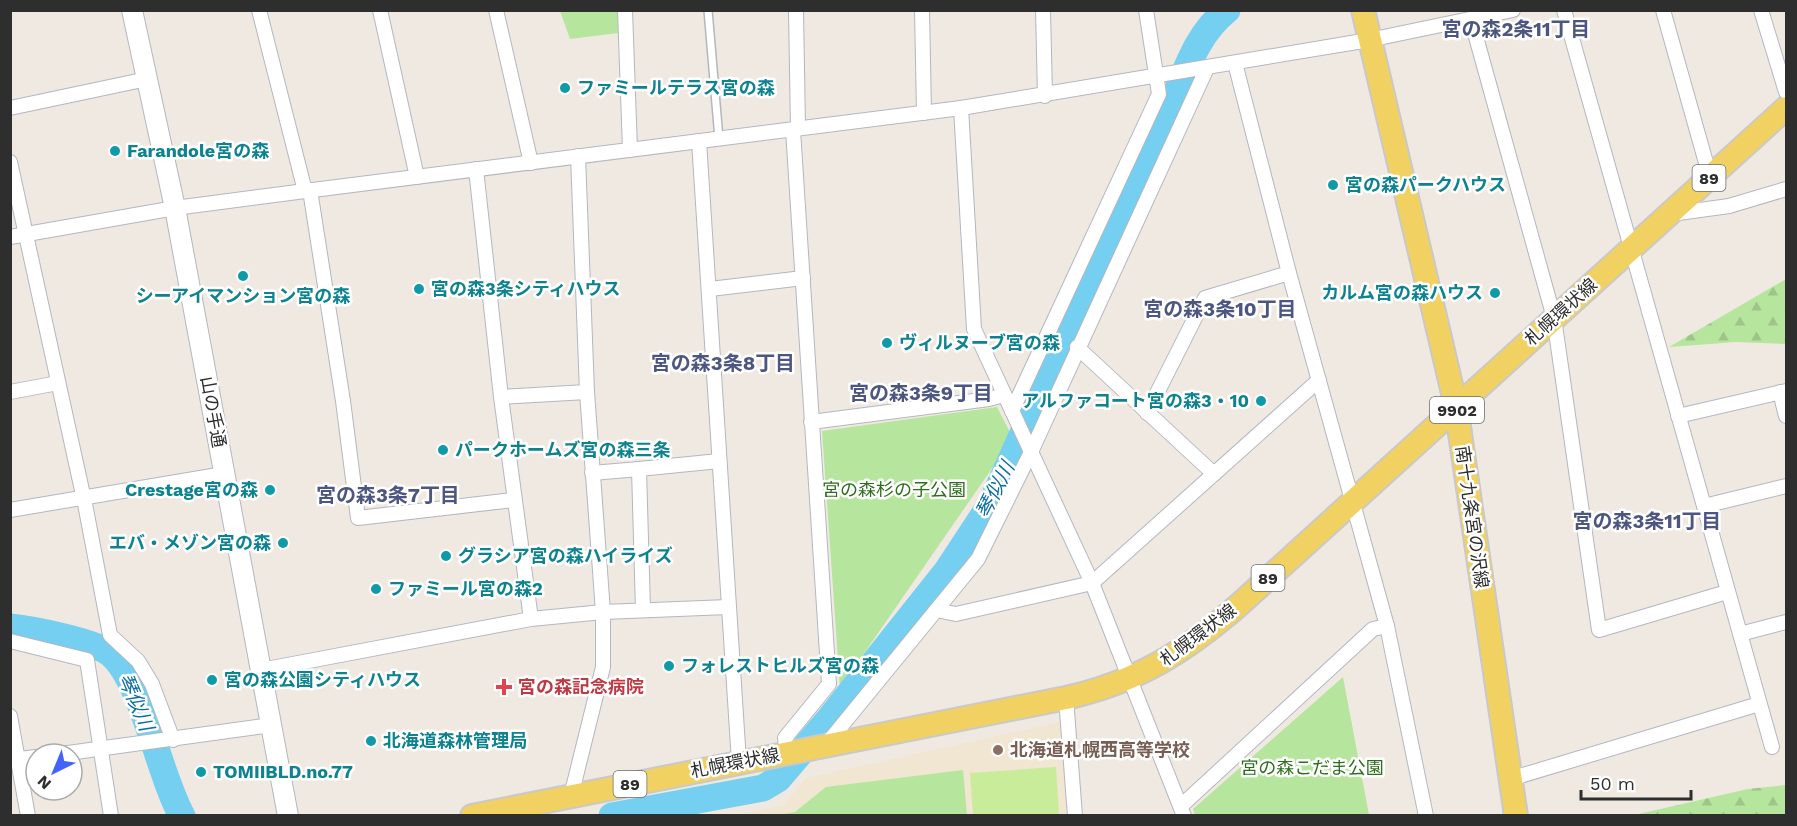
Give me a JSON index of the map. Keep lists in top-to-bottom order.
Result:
{
  "streets": {
    "main road": [
      "89",
      "札幌環状線",
      "9902",
      "山の手通",
      "南十九条宮の沢線"
    ]
  },
  "crossings": [
    ["札幌環状線", "南十九条宮の沢線"]
  ],
  "districts": [
    "宮の森2条11丁目",
    "宮の森3条10丁目",
    "宮の森3条8丁目",
    "宮の森3条9丁目",
    "宮の森3条7丁目",
    "宮の森3条11丁目"
  ],
  "water": ["琴似川"],
  "parks": ["宮の森杉の子公園", "宮の森こだま公園"],
  "places": {
    "other": [
      "ファミールテラス宮の森",
      "Farandole宮の森",
      "宮の森パークハウス",
      "シーアイマンション宮の森",
      "宮の森3条シティハウス",
      "カルム宮の森ハウス",
      "ヴィルヌーブ宮の森",
      "アルファコート宮の森3・10",
      "パークホームズ宮の森三条",
      "Crestage宮の森",
      "エバ・メゾン宮の森",
      "グラシア宮の森ハイライズ",
      "ファミール宮の森2",
      "フォレストヒルズ宮の森",
      "宮の森公園シティハウス",
      "北海道森林管理局",
      "北海道札幌西高等学校",
      "TOMIIBLD.no.77"
    ],
    "health": ["宮の森記念病院"]
  },
  "scale_bar": "50 m",
  "north": "bottom left"
}
